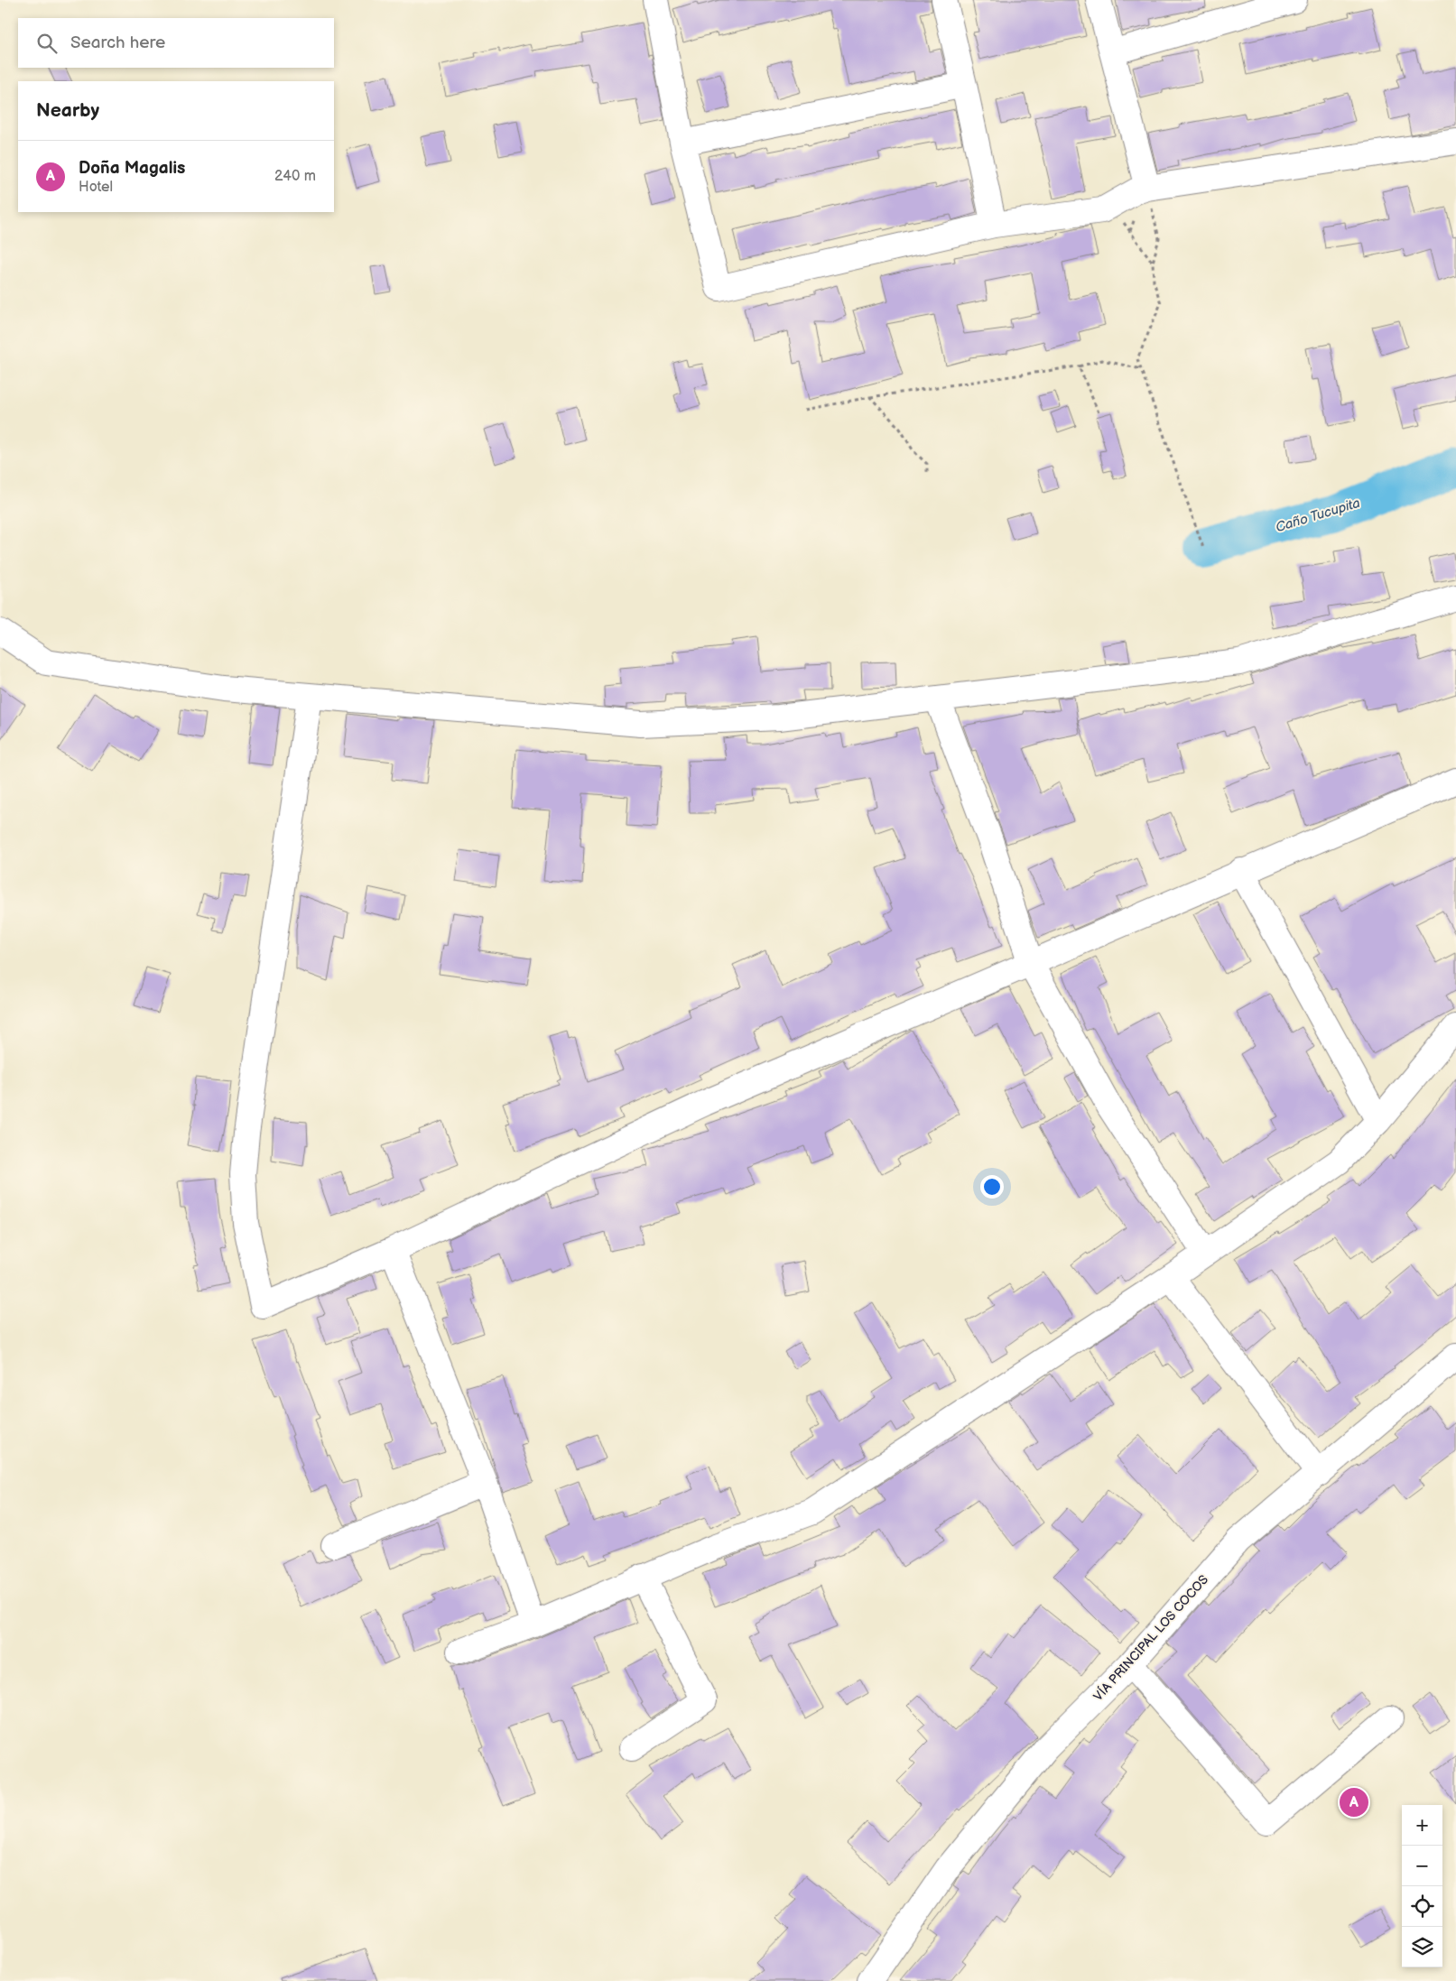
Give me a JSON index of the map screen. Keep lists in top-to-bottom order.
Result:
{
  "streets": {
    "street": ["VÍA PRINCIPAL LOS COCOS"]
  },
  "water": ["Caño Tucupita"],
  "page": {
    "search": "Search here",
    "heading": "Nearby",
    "list": [
      {
        "mark": "A",
        "name": "Doña Magalis",
        "note": "Hotel",
        "value": "240 m"
      }
    ],
    "pins": "A",
    "map_buttons": ["+", "−"]
  }
}
